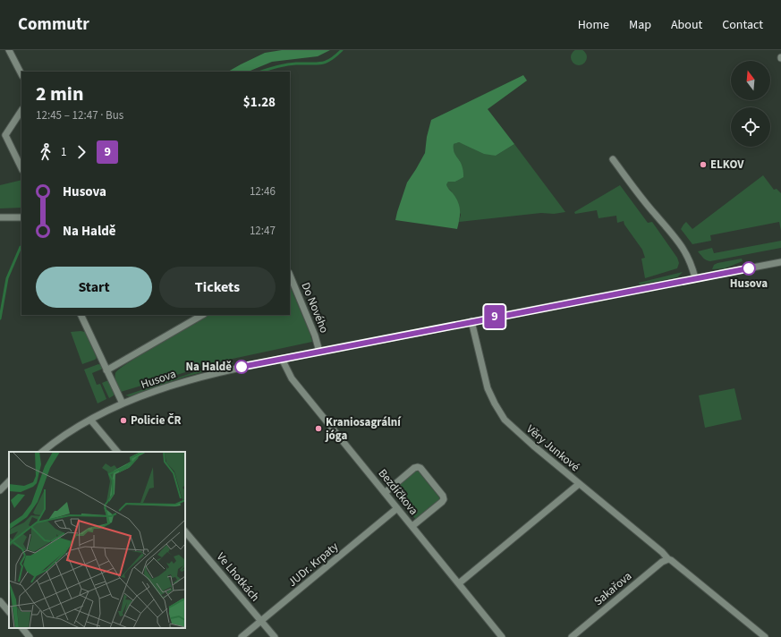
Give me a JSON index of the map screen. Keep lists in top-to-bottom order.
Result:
{
  "streets": {
    "street": [
      "Do Nového",
      "Husova",
      "Věry Junkové",
      "Bezdíčkova",
      "JUDr. Krpaty",
      "Ve Lhotkách",
      "Sakařova"
    ]
  },
  "crossings": [
    ["Do Nového", "Husova"],
    ["Husova", "Věry Junkové"],
    ["Husova", "Bezdíčkova"],
    ["Věry Junkové", "Sakařova"],
    ["Bezdíčkova", "JUDr. Krpaty"],
    ["JUDr. Krpaty", "Ve Lhotkách"]
  ],
  "places": [
    "ELKOV",
    "Husova",
    "Na Haldě",
    "Policie ČR",
    "Kraniosagrální jóga"
  ],
  "lines": ["bus line 9"],
  "north": "top",
  "page": {
    "header": "Commutr",
    "nav": [
      "Home",
      "Map",
      "About",
      "Contact"
    ],
    "on_map": "9",
    "heading": ["2 min", "12:45 – 12:47 · Bus", "$1.28"],
    "legs": ["1", "9"],
    "list": [
      {
        "name": "Husova",
        "value": "12:46"
      },
      {
        "name": "Na Haldě",
        "value": "12:47"
      }
    ],
    "buttons": ["Start", "Tickets"]
  }
}
